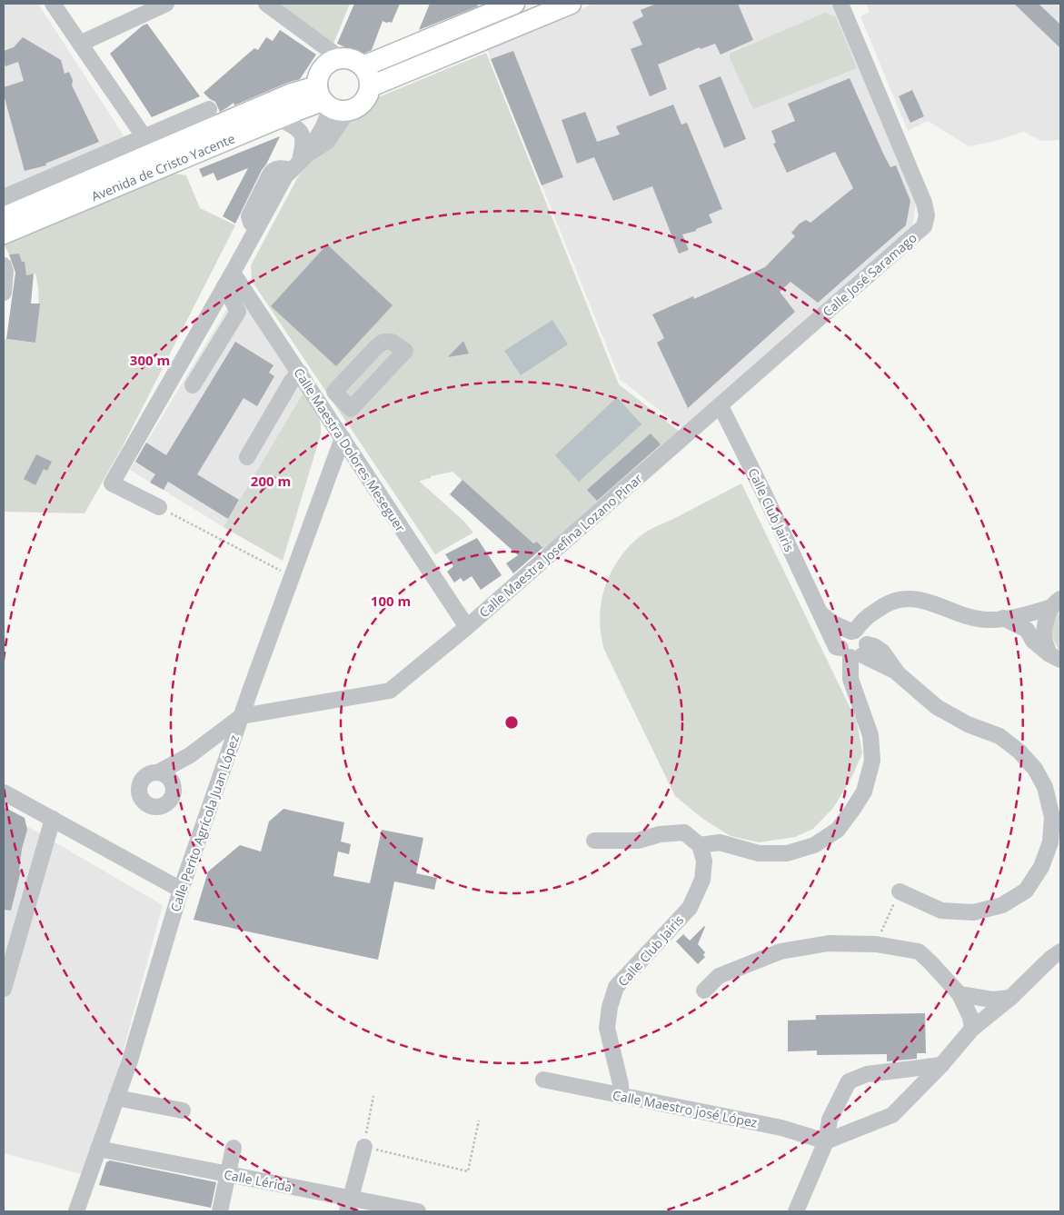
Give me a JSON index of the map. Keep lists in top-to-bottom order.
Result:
{
  "streets": {
    "main road": ["Avenida de Cristo Yacente"],
    "street": [
      "Calle José Saramago",
      "Calle Maestra Dolores Meseguer",
      "Calle Club Jairis",
      "Calle Maestra Josefina Lozano Pinar",
      "Calle Perito Agrícola Juan López",
      "Calle Maestro josé López",
      "Calle Lérida"
    ]
  },
  "crossings": [
    ["Calle José Saramago", "Calle Club Jairis"],
    ["Calle José Saramago", "Calle Maestra Josefina Lozano Pinar"],
    ["Calle Maestra Dolores Meseguer", "Calle Maestra Josefina Lozano Pinar"],
    ["Calle Maestra Dolores Meseguer", "Calle Perito Agrícola Juan López"],
    ["Calle Club Jairis", "Calle Maestro josé López"],
    ["Calle Maestra Josefina Lozano Pinar", "Calle Perito Agrícola Juan López"],
    ["Calle Perito Agrícola Juan López", "Calle Lérida"]
  ],
  "rings": ["300 m", "200 m", "100 m"]
}
